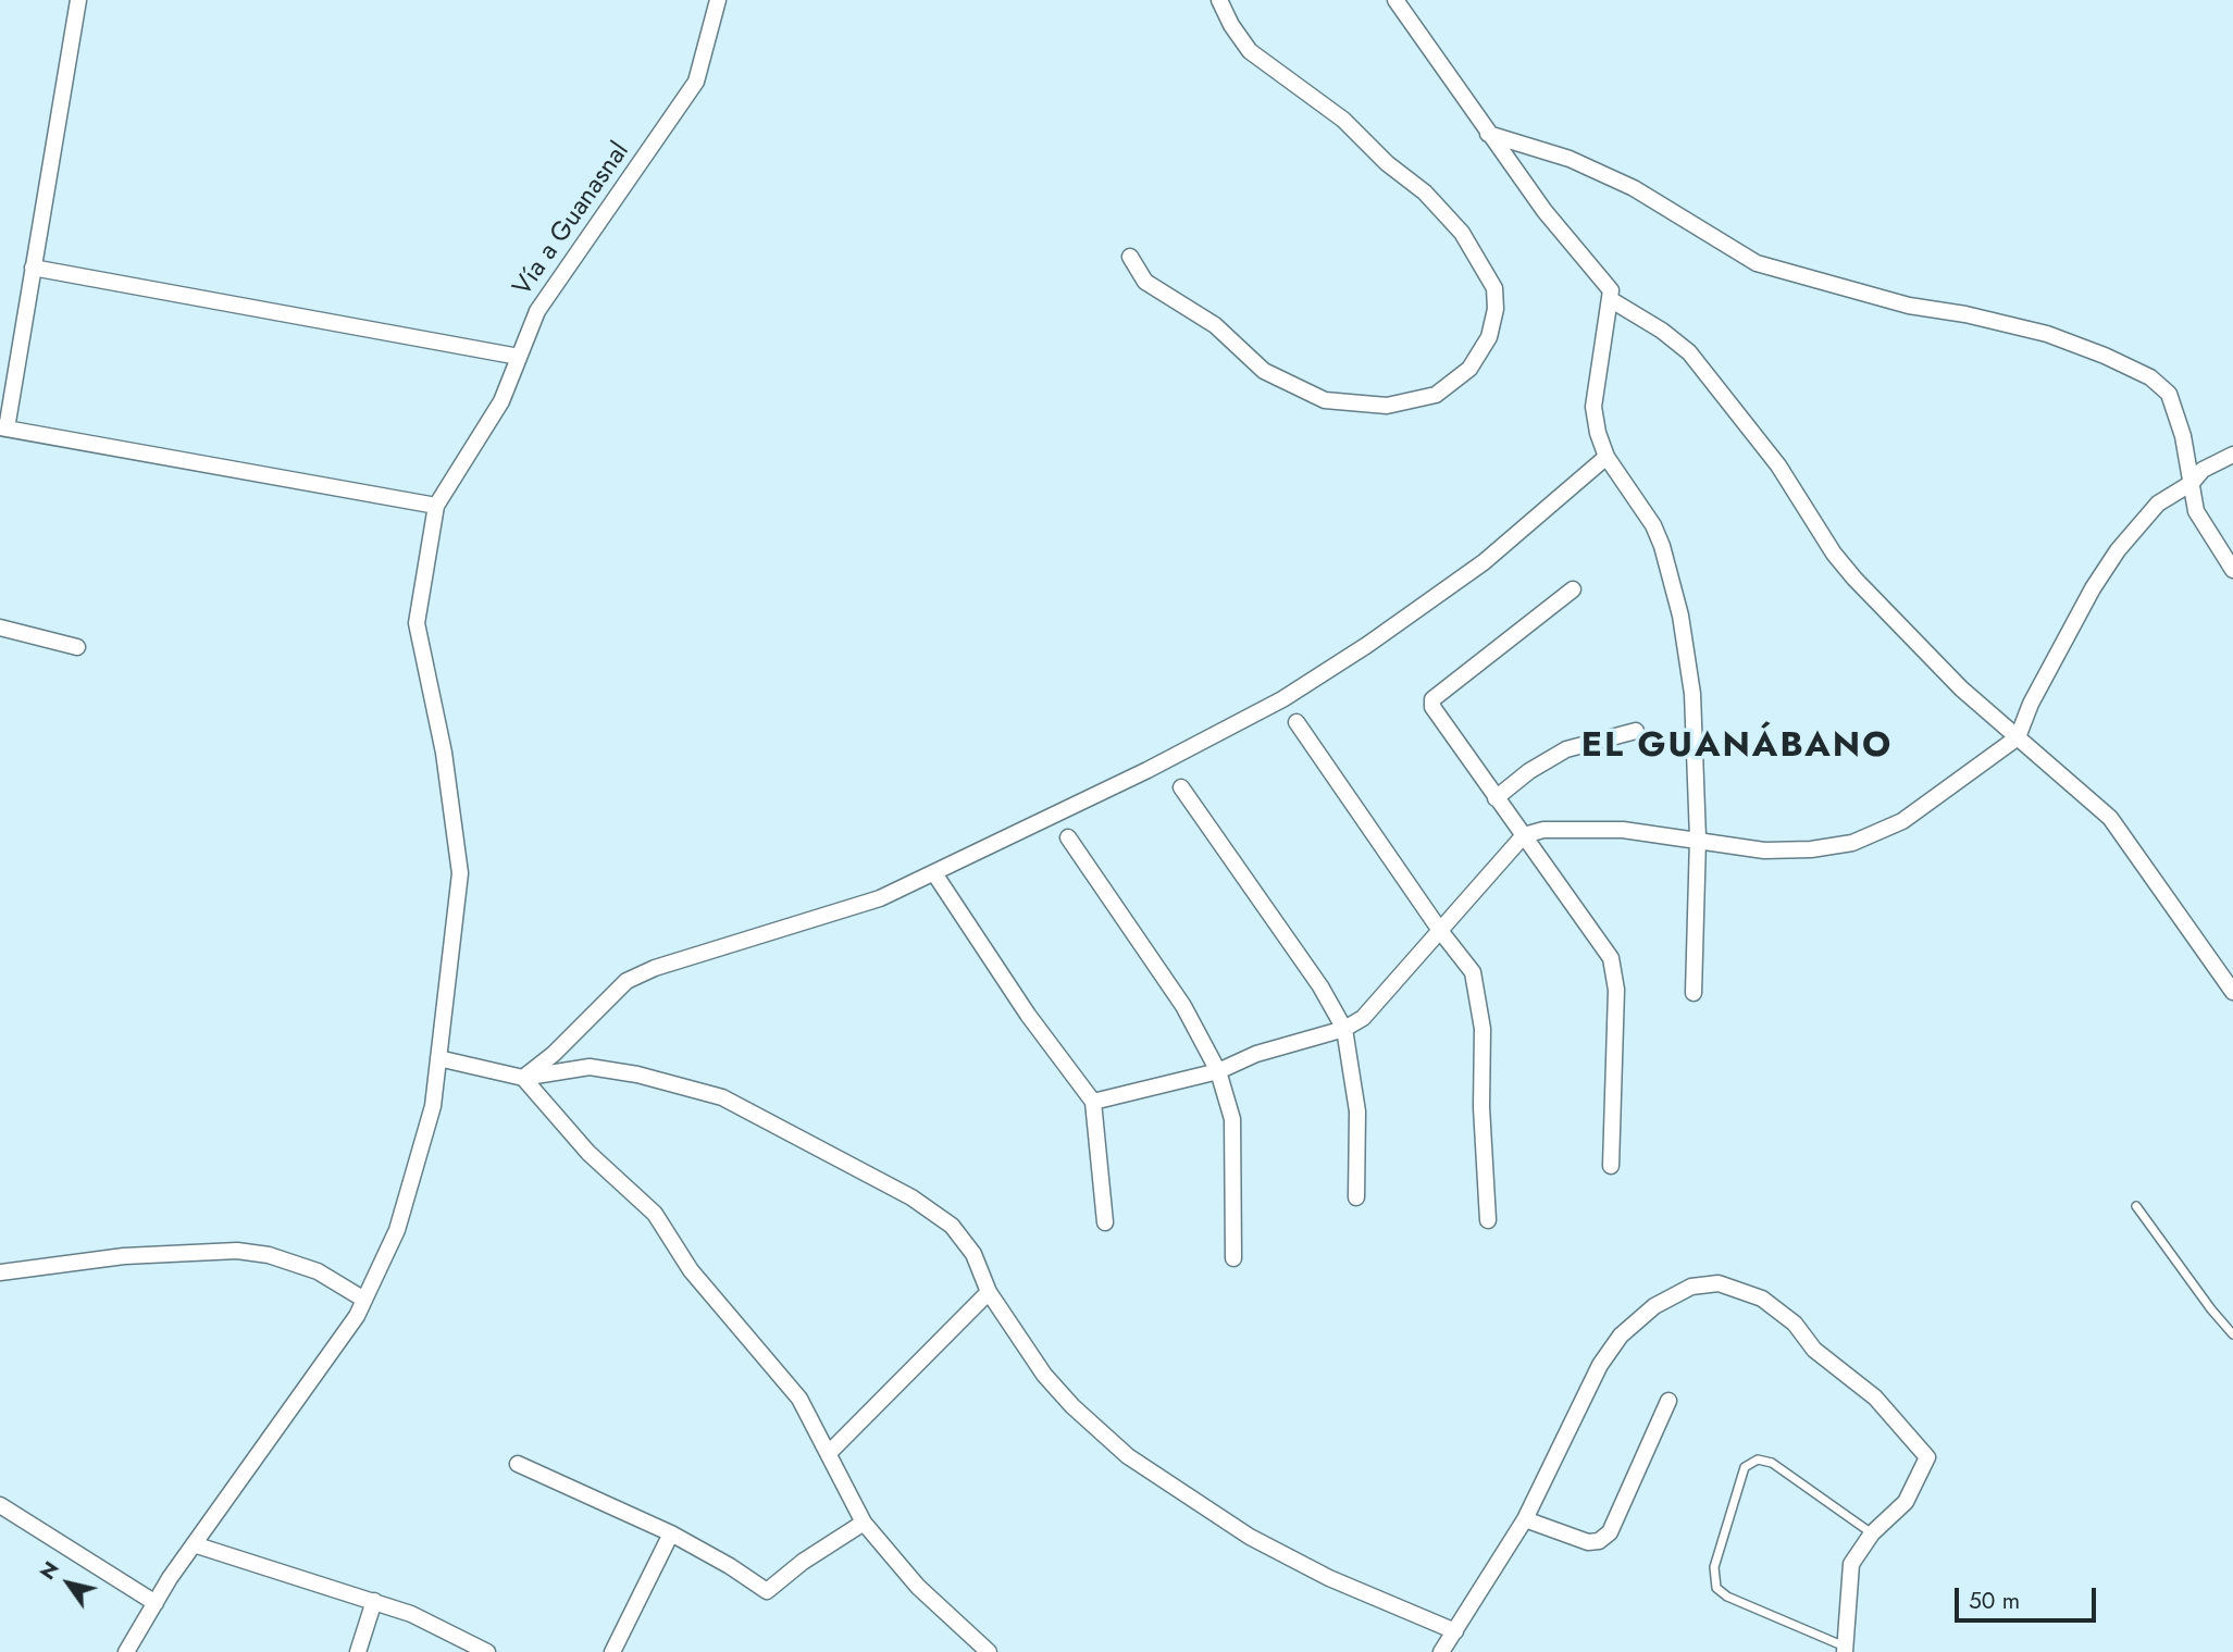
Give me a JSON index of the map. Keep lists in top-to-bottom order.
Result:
{
  "streets": {
    "street": ["Vía a Guanasnal"]
  },
  "districts": ["EL GUANÁBANO"],
  "scale_bar": "50 m",
  "north": "top left"
}
